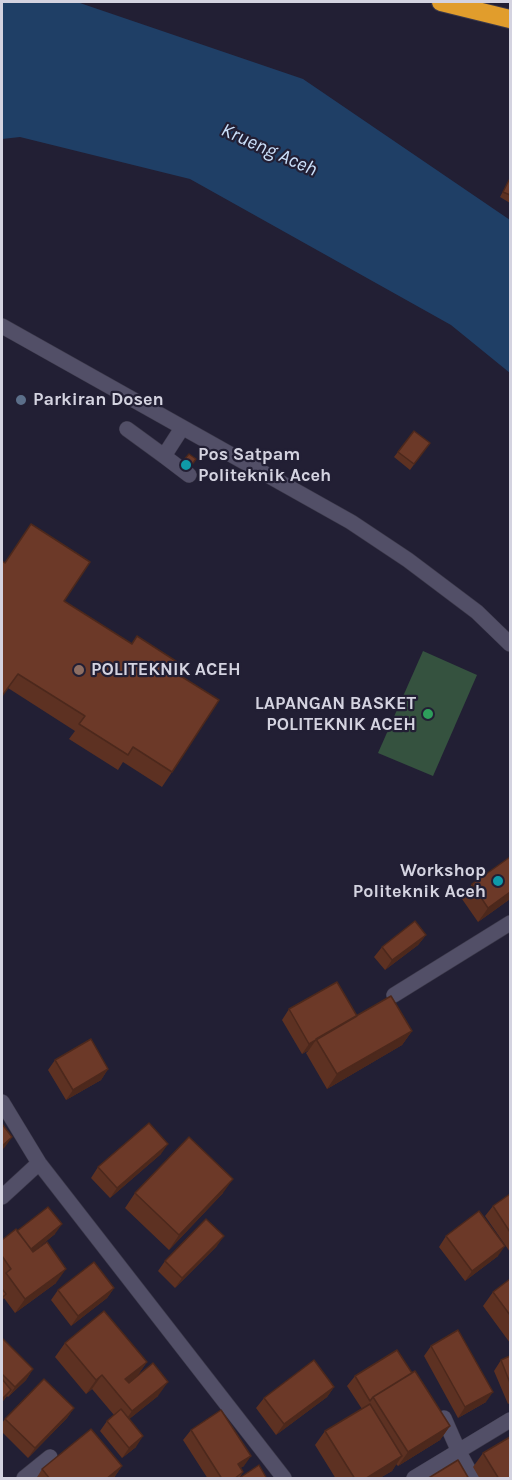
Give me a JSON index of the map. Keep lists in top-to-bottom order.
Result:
{
  "water": ["Krueng Aceh"],
  "places": [
    "Parkiran Dosen",
    "Pos Satpam Politeknik Aceh",
    "POLITEKNIK ACEH",
    "LAPANGAN BASKET POLITEKNIK ACEH",
    "Workshop Politeknik Aceh"
  ]
}
